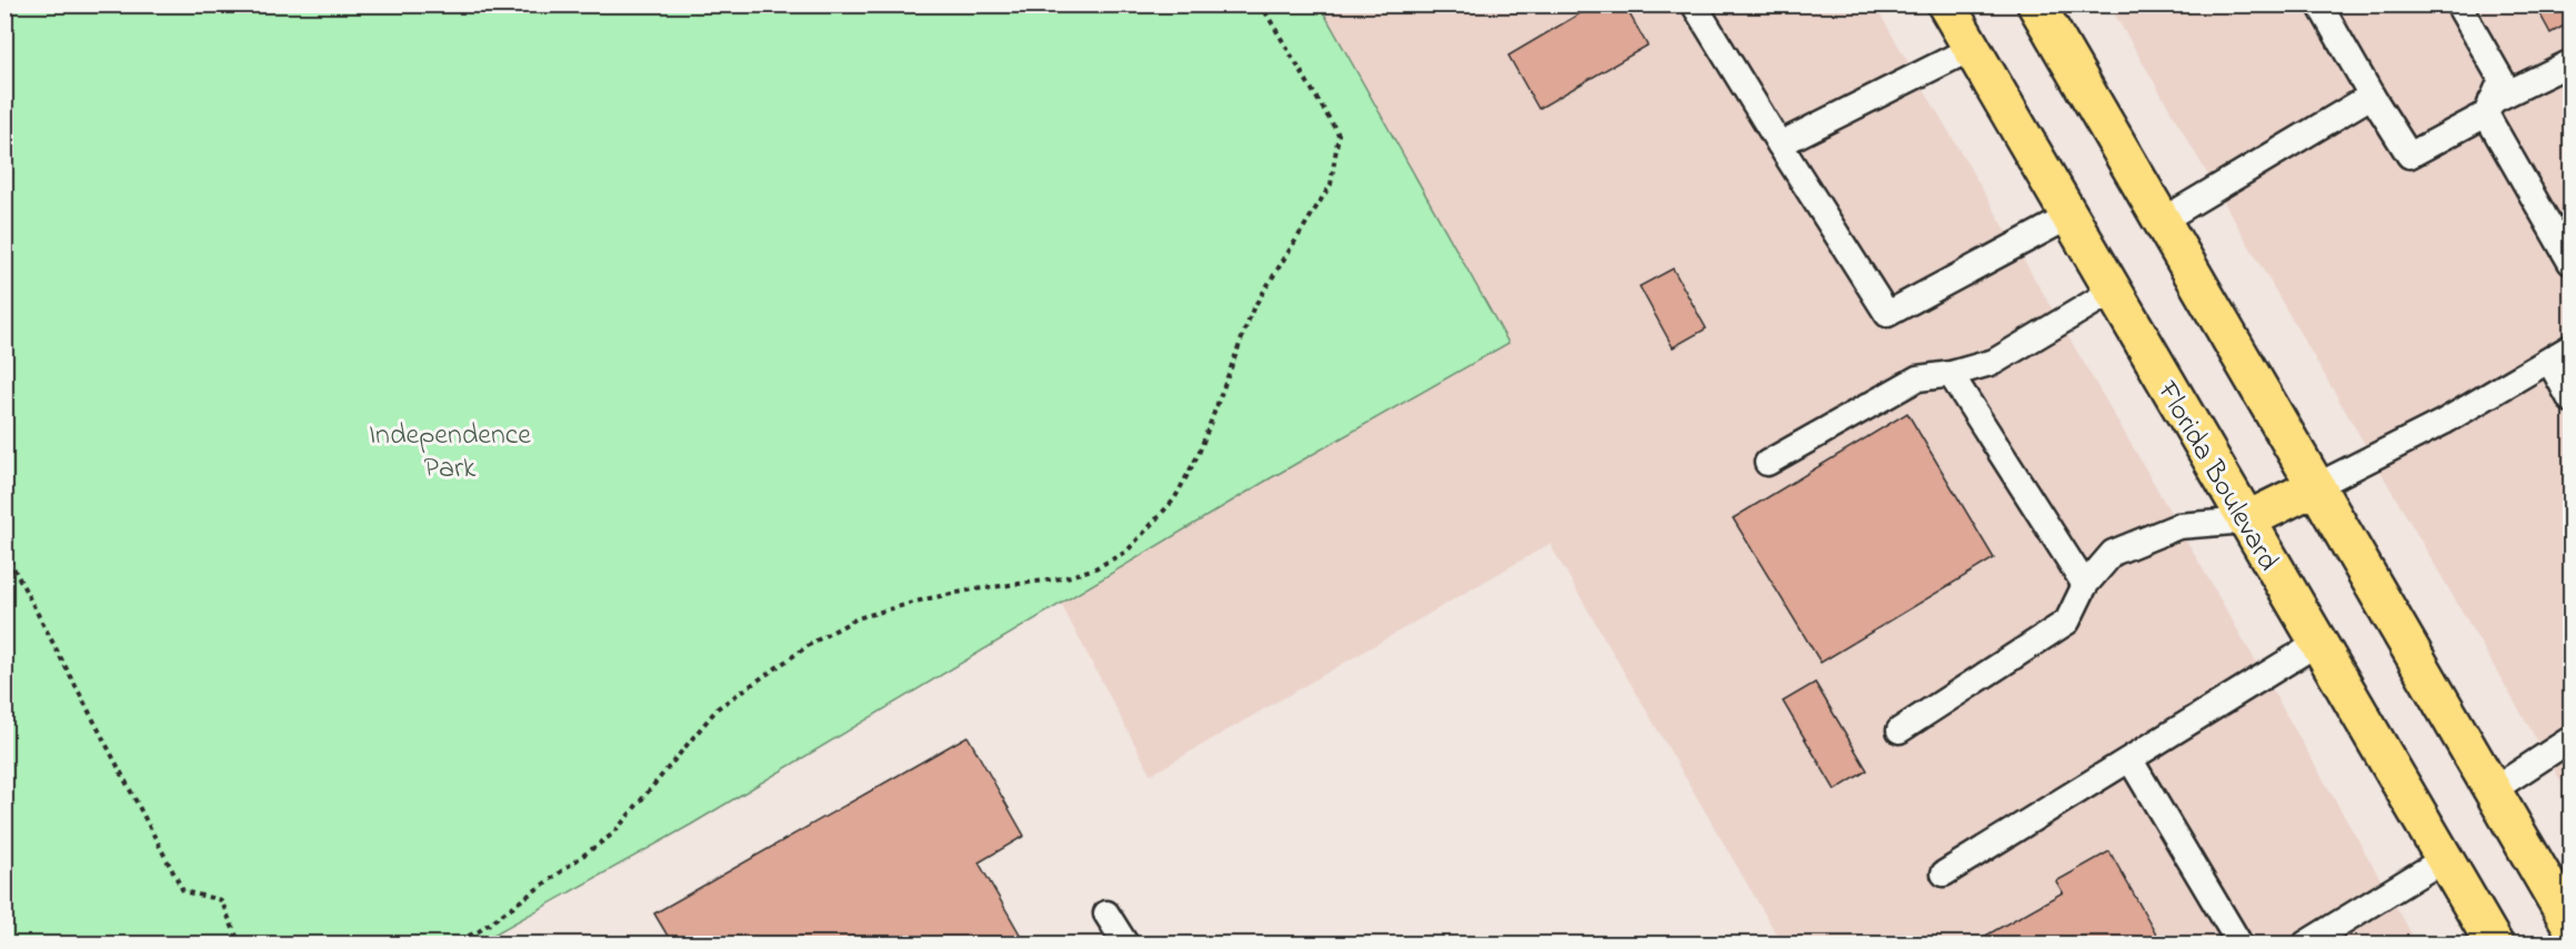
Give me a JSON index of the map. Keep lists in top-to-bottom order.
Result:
{
  "streets": {
    "main road": ["Florida Boulevard"]
  },
  "parks": ["Independence Park"]
}
